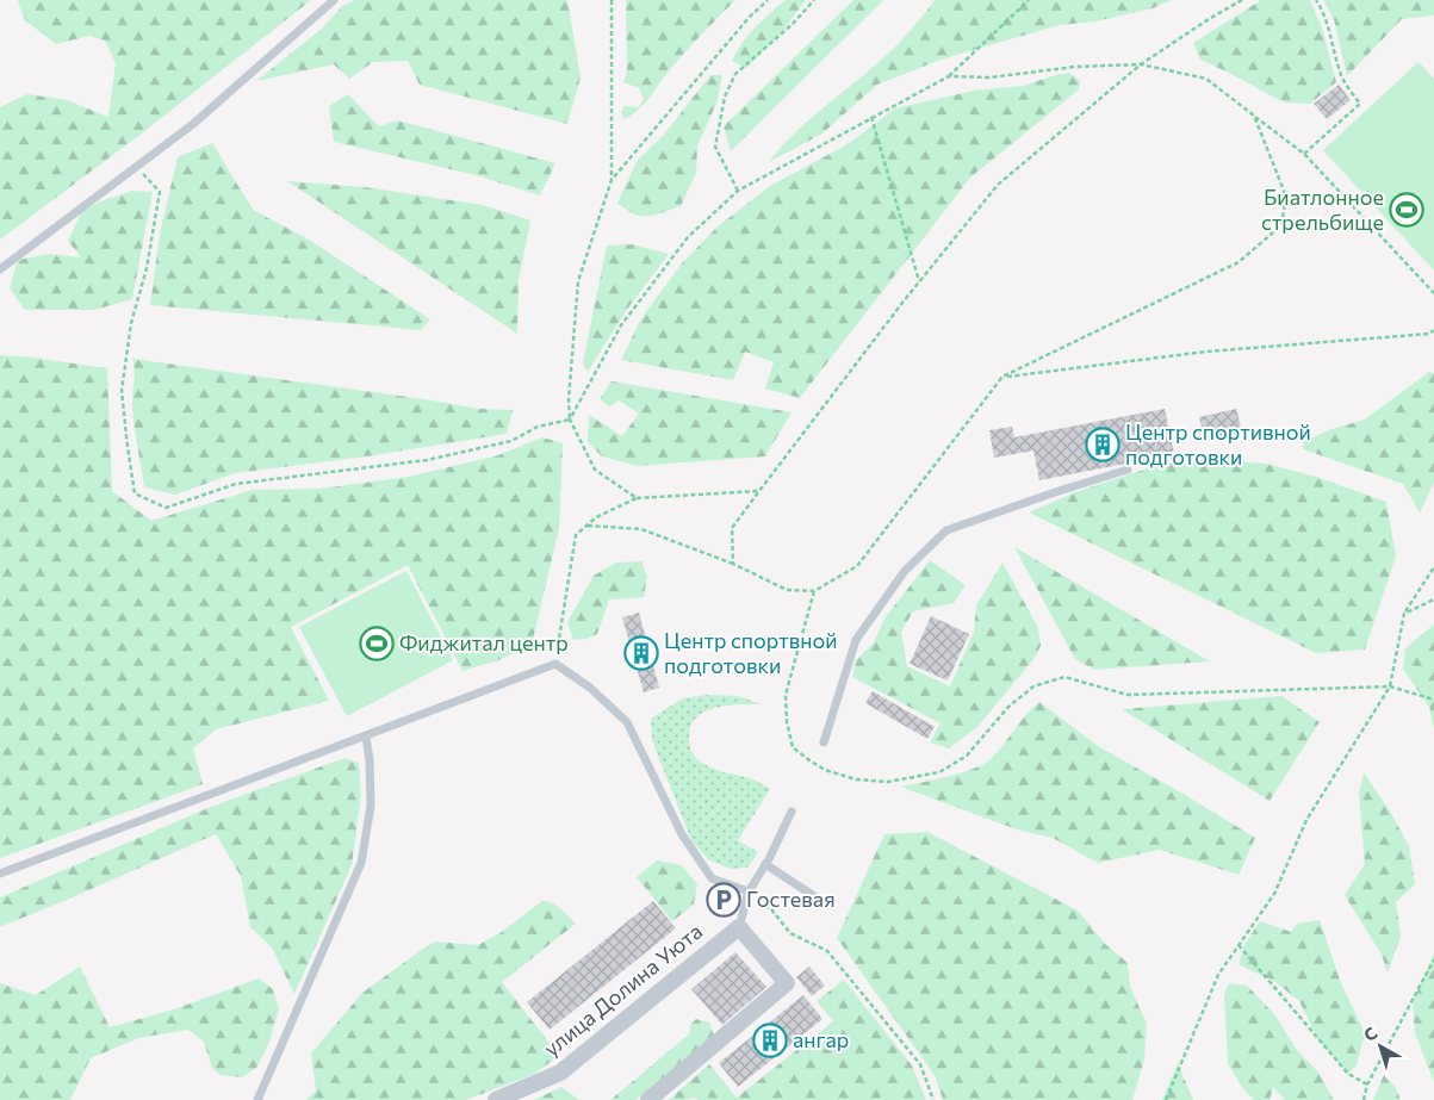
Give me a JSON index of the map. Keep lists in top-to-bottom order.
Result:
{
  "streets": {
    "street": ["улица Долина Уюта"]
  },
  "places": {
    "sports": ["Биатлонное стрельбище", "Фиджитал центр"],
    "building": ["Центр спортивной подготовки", "Центр спортвной подготовки", "ангар"],
    "parking": ["Гостевая"]
  },
  "north": "top left"
}
